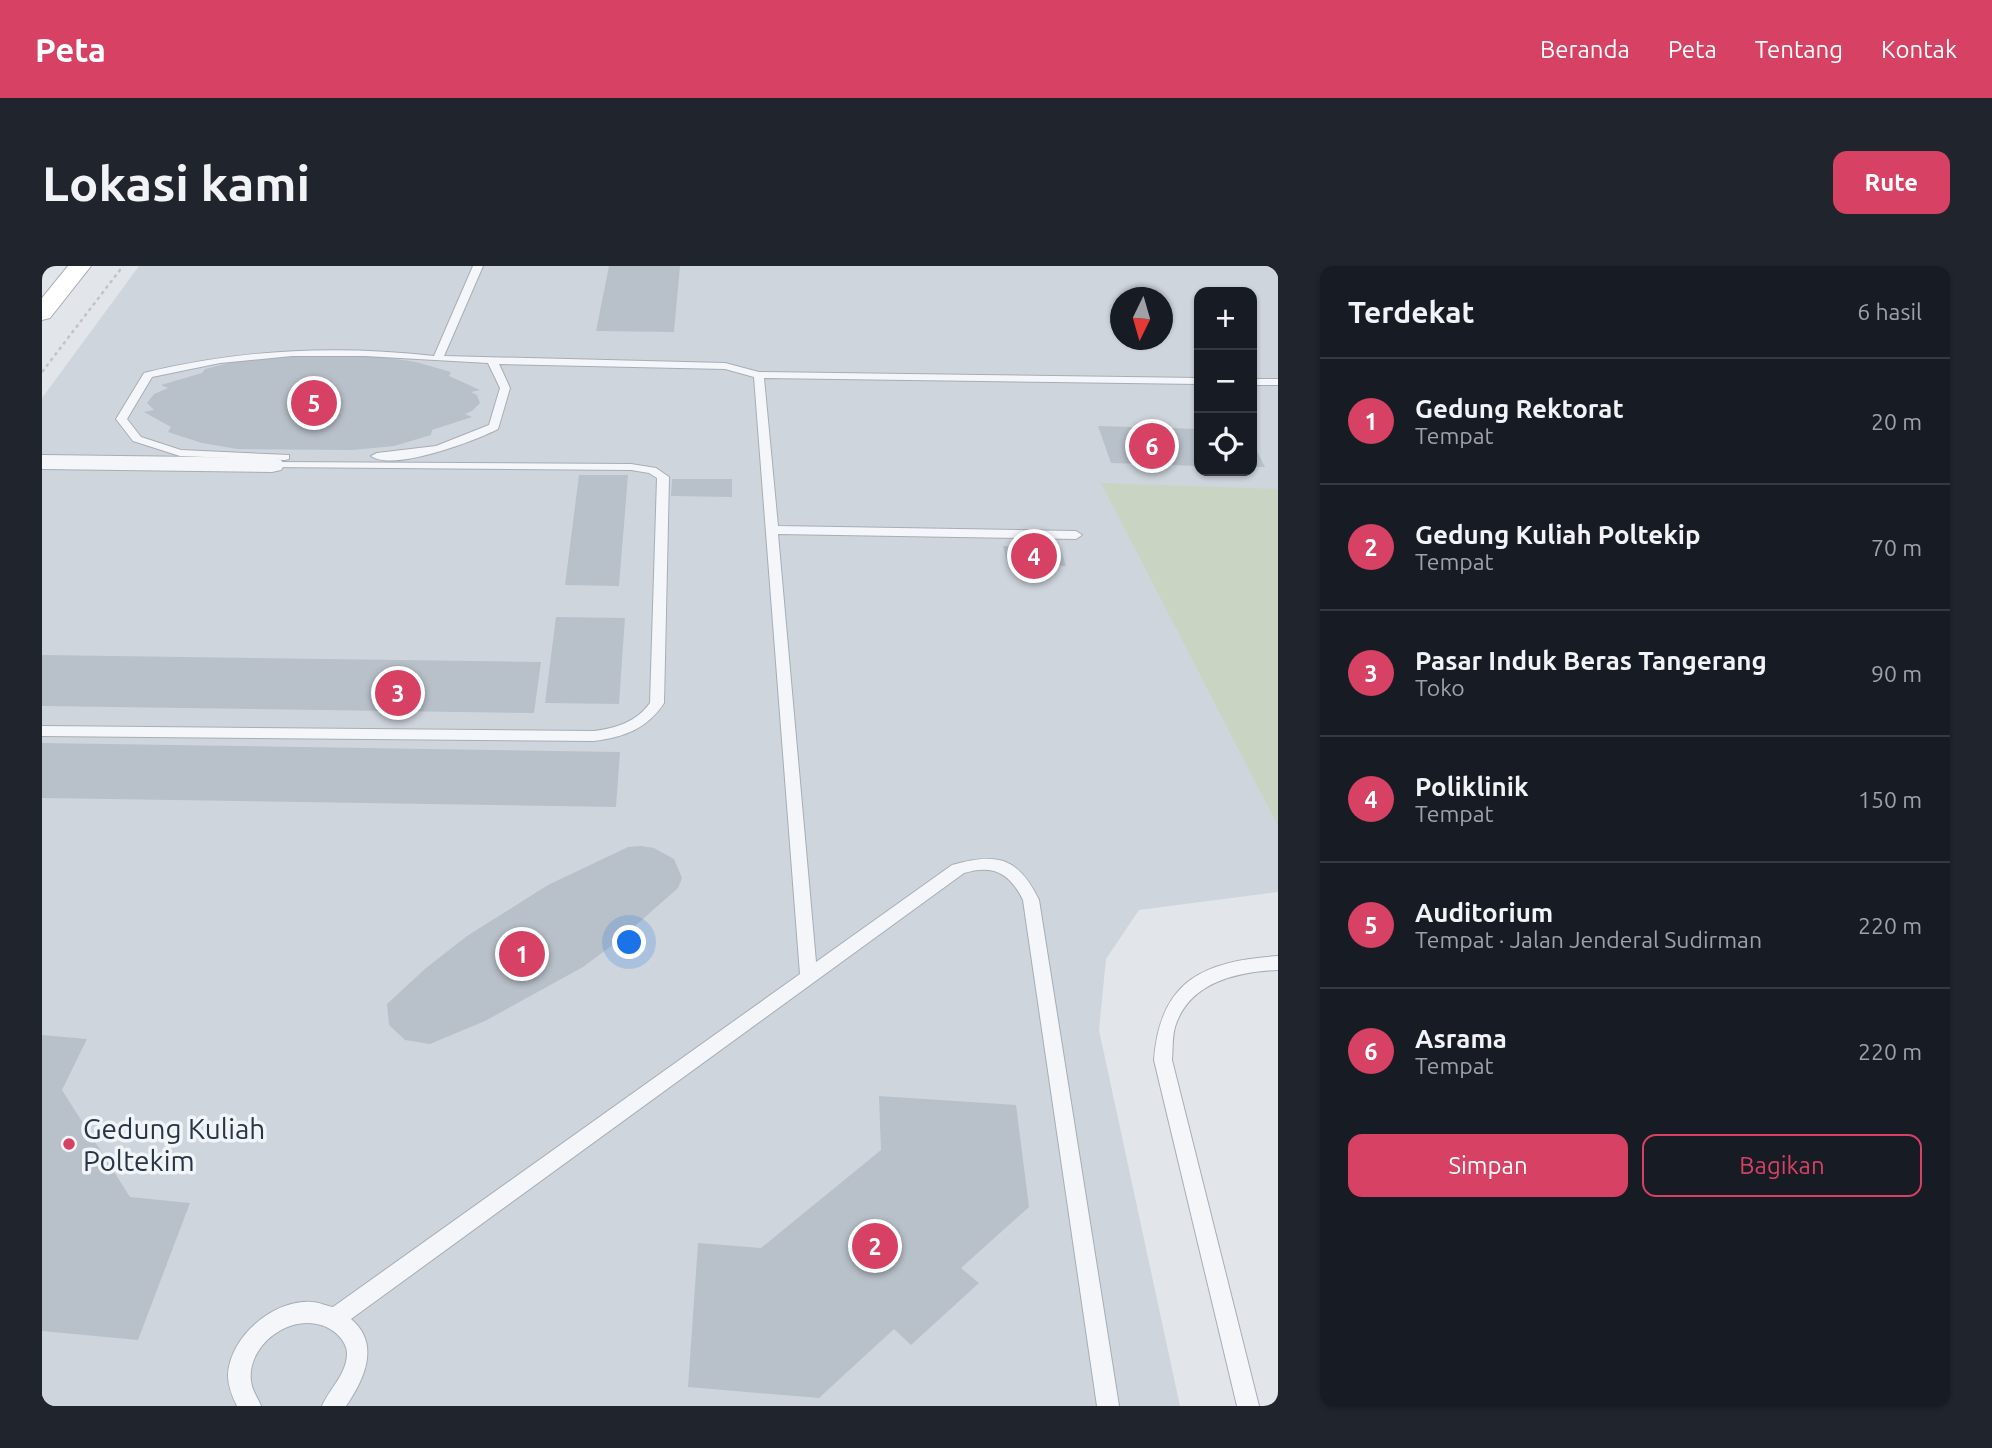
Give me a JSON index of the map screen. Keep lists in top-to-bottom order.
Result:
{
  "places": ["Gedung Kuliah Poltekim"],
  "north": "bottom",
  "page": {
    "header": "Peta",
    "nav": [
      "Beranda",
      "Peta",
      "Tentang",
      "Kontak"
    ],
    "buttons": [
      "Rute",
      ["Simpan", "Bagikan"]
    ],
    "title": "Lokasi kami",
    "heading": ["Terdekat", "6 hasil"],
    "map_buttons": ["+", "−"],
    "list": [
      {
        "mark": "1",
        "name": "Gedung Rektorat",
        "note": "Tempat",
        "value": "20 m"
      },
      {
        "mark": "2",
        "name": "Gedung Kuliah Poltekip",
        "note": "Tempat",
        "value": "70 m"
      },
      {
        "mark": "3",
        "name": "Pasar Induk Beras Tangerang",
        "note": "Toko",
        "value": "90 m"
      },
      {
        "mark": "4",
        "name": "Poliklinik",
        "note": "Tempat",
        "value": "150 m"
      },
      {
        "mark": "5",
        "name": "Auditorium",
        "note": "Tempat · Jalan Jenderal Sudirman",
        "value": "220 m"
      },
      {
        "mark": "6",
        "name": "Asrama",
        "note": "Tempat",
        "value": "220 m"
      }
    ],
    "pins": [
      "5",
      "6",
      "4",
      "3",
      "1",
      "2"
    ]
  }
}
